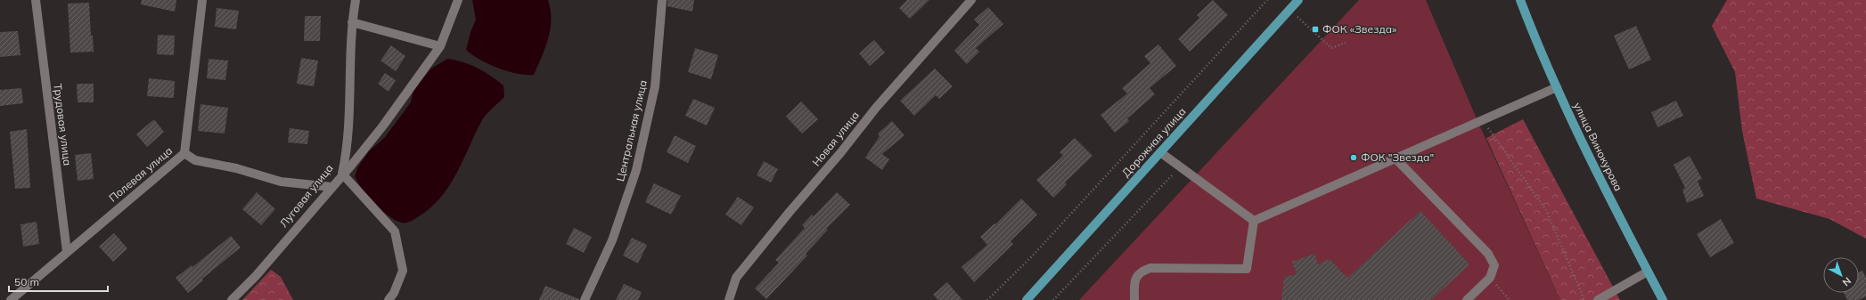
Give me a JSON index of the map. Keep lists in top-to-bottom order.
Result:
{
  "streets": {
    "main road": ["Дорожная улица", "улица Винокурова"],
    "street": [
      "Трудовая улица",
      "Центральная улица",
      "Новая улица",
      "Полевая улица",
      "Луговая улица"
    ]
  },
  "crossings": [
    ["Трудовая улица", "Полевая улица"]
  ],
  "places": {
    "transit": ["ФОК «Звезда»"],
    "other": ["ФОК \"Звезда\""]
  },
  "scale_bar": "50 m",
  "north": "bottom right"
}
